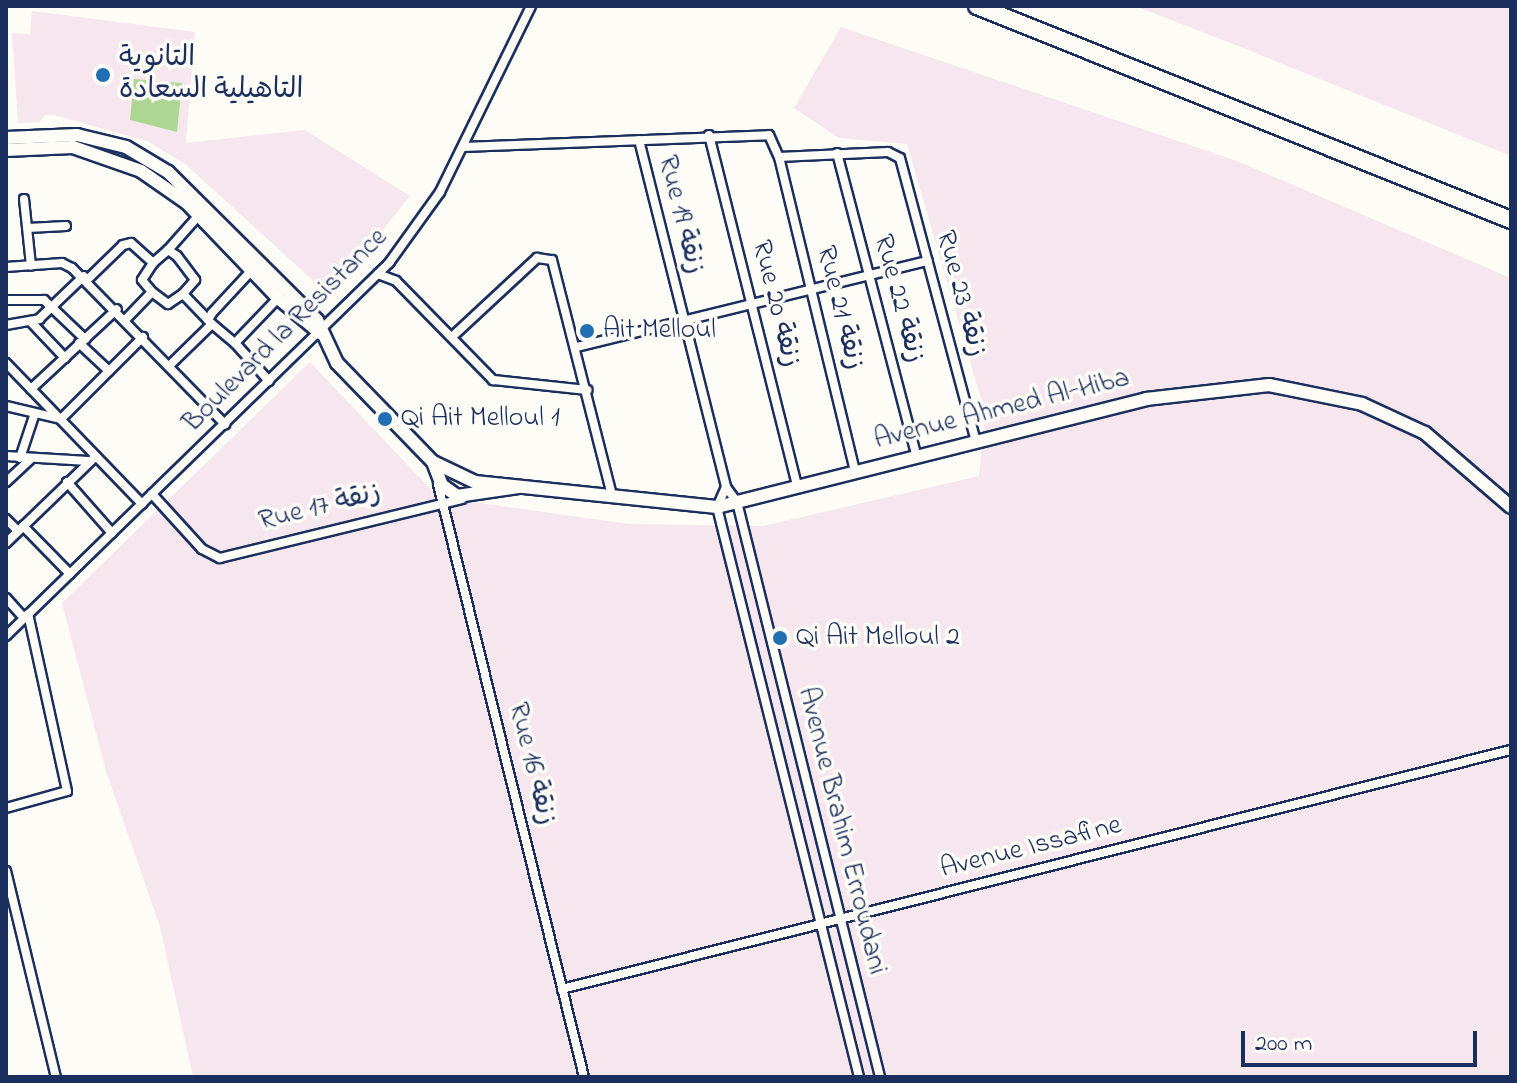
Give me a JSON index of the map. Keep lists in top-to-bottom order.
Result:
{
  "streets": {
    "street": [
      "Rue 19 زنقة",
      "Rue 23 زنقة",
      "Rue 22 زنقة",
      "Rue 20 زنقة",
      "Rue 21 زنقة",
      "Boulevard la Resistance",
      "Avenue Ahmed Al-Hiba",
      "Rue 17 زنقة",
      "Rue 16 زنقة",
      "Avenue Brahim Erroudani",
      "Avenue Issafine"
    ]
  },
  "crossings": [
    ["Rue 19 زنقة", "Avenue Ahmed Al-Hiba"],
    ["Rue 19 زنقة", "Avenue Brahim Erroudani"],
    ["Rue 23 زنقة", "Rue 22 زنقة"],
    ["Rue 23 زنقة", "Avenue Ahmed Al-Hiba"],
    ["Rue 22 زنقة", "Avenue Ahmed Al-Hiba"],
    ["Rue 20 زنقة", "Avenue Ahmed Al-Hiba"],
    ["Rue 21 زنقة", "Avenue Ahmed Al-Hiba"],
    ["Boulevard la Resistance", "Avenue Ahmed Al-Hiba"],
    ["Boulevard la Resistance", "Rue 17 زنقة"],
    ["Avenue Ahmed Al-Hiba", "Avenue Brahim Erroudani"],
    ["Rue 17 زنقة", "Rue 16 زنقة"],
    ["Rue 16 زنقة", "Avenue Issafine"],
    ["Avenue Brahim Erroudani", "Avenue Issafine"]
  ],
  "places": [
    "التانوية التاهيلية السعادة",
    "Ait Melloul",
    "Qi Ait Melloul 1",
    "Qi Ait Melloul 2"
  ],
  "scale_bar": "200 m"
}
